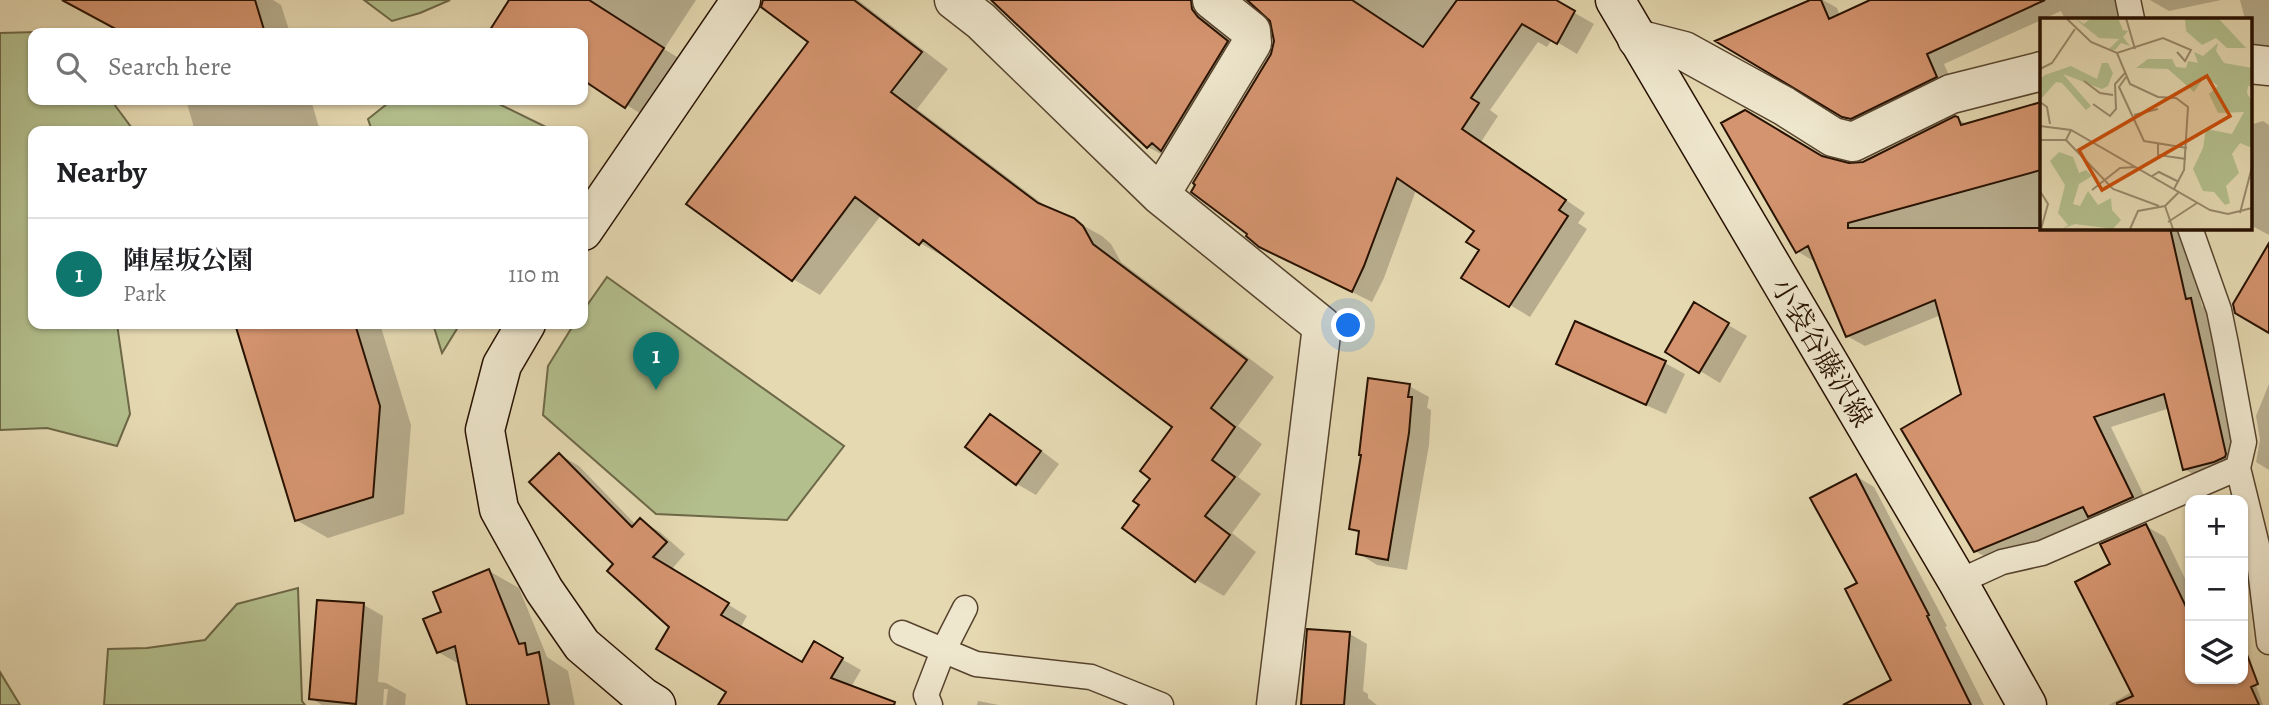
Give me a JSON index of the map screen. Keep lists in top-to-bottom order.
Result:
{
  "streets": {
    "street": ["小袋谷藤沢線"]
  },
  "page": {
    "search": "Search here",
    "heading": "Nearby",
    "list": [
      {
        "mark": "1",
        "name": "陣屋坂公園",
        "note": "Park",
        "value": "110 m"
      }
    ],
    "pins": "1",
    "map_buttons": ["+", "−"]
  }
}
